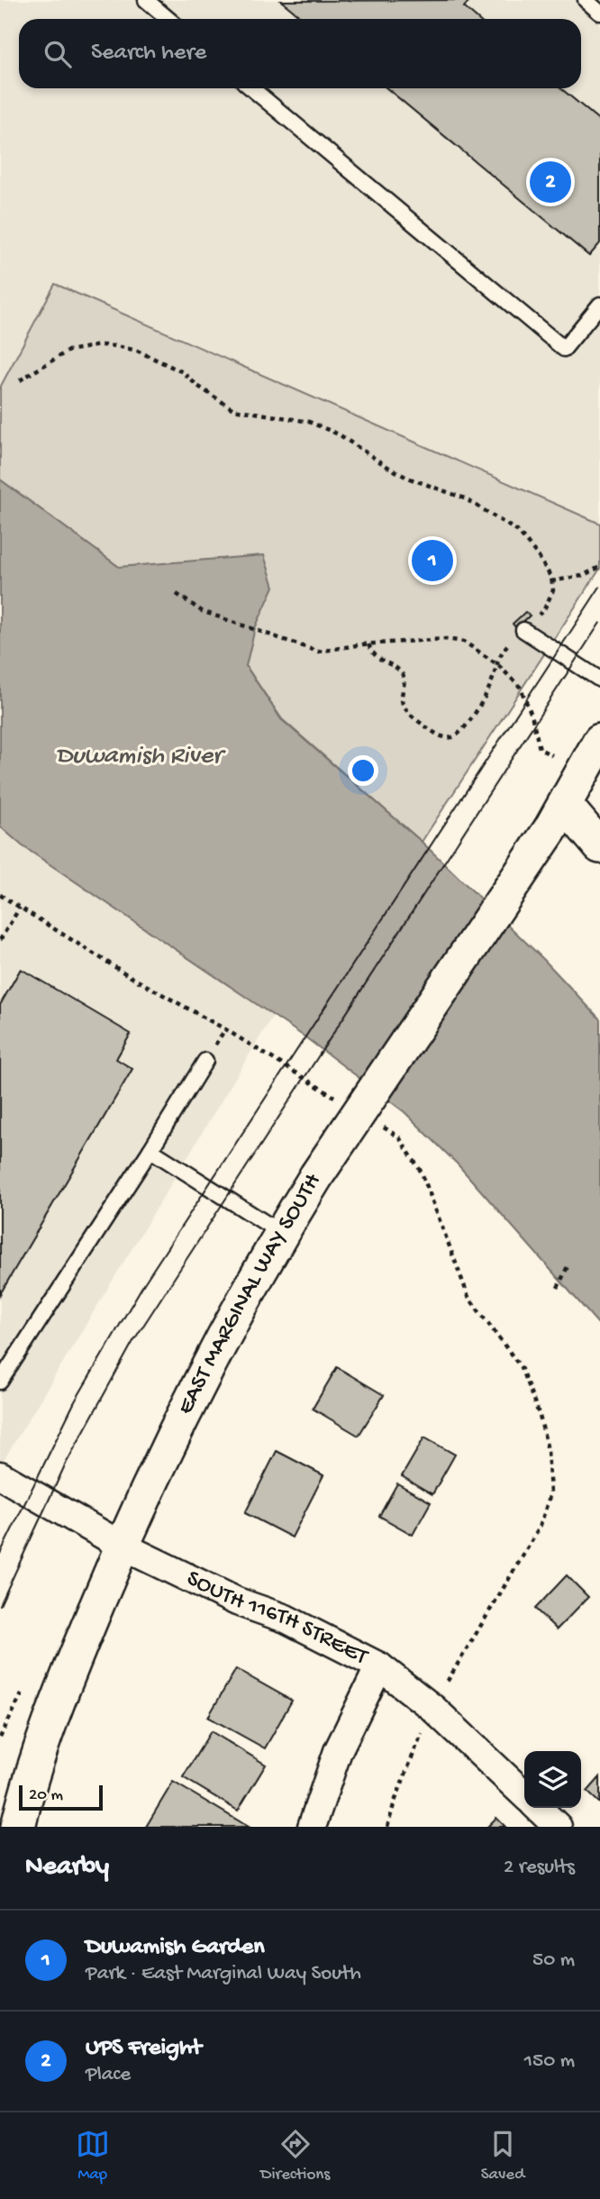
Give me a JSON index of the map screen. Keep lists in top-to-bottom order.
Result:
{
  "streets": {
    "street": ["EAST MARGINAL WAY SOUTH", "SOUTH 116TH STREET"]
  },
  "crossings": [
    ["EAST MARGINAL WAY SOUTH", "SOUTH 116TH STREET"]
  ],
  "water": ["Duwamish River"],
  "scale_bar": "20 m",
  "page": {
    "search": "Search here",
    "pins": ["2", "1"],
    "scale": "20 m",
    "heading": ["Nearby", "2 results"],
    "list": [
      {
        "mark": "1",
        "name": "Duwamish Garden",
        "note": "Park · East Marginal Way South",
        "value": "50 m"
      },
      {
        "mark": "2",
        "name": "UPS Freight",
        "note": "Place",
        "value": "150 m"
      }
    ],
    "nav": ["Map", "Directions", "Saved"]
  }
}
